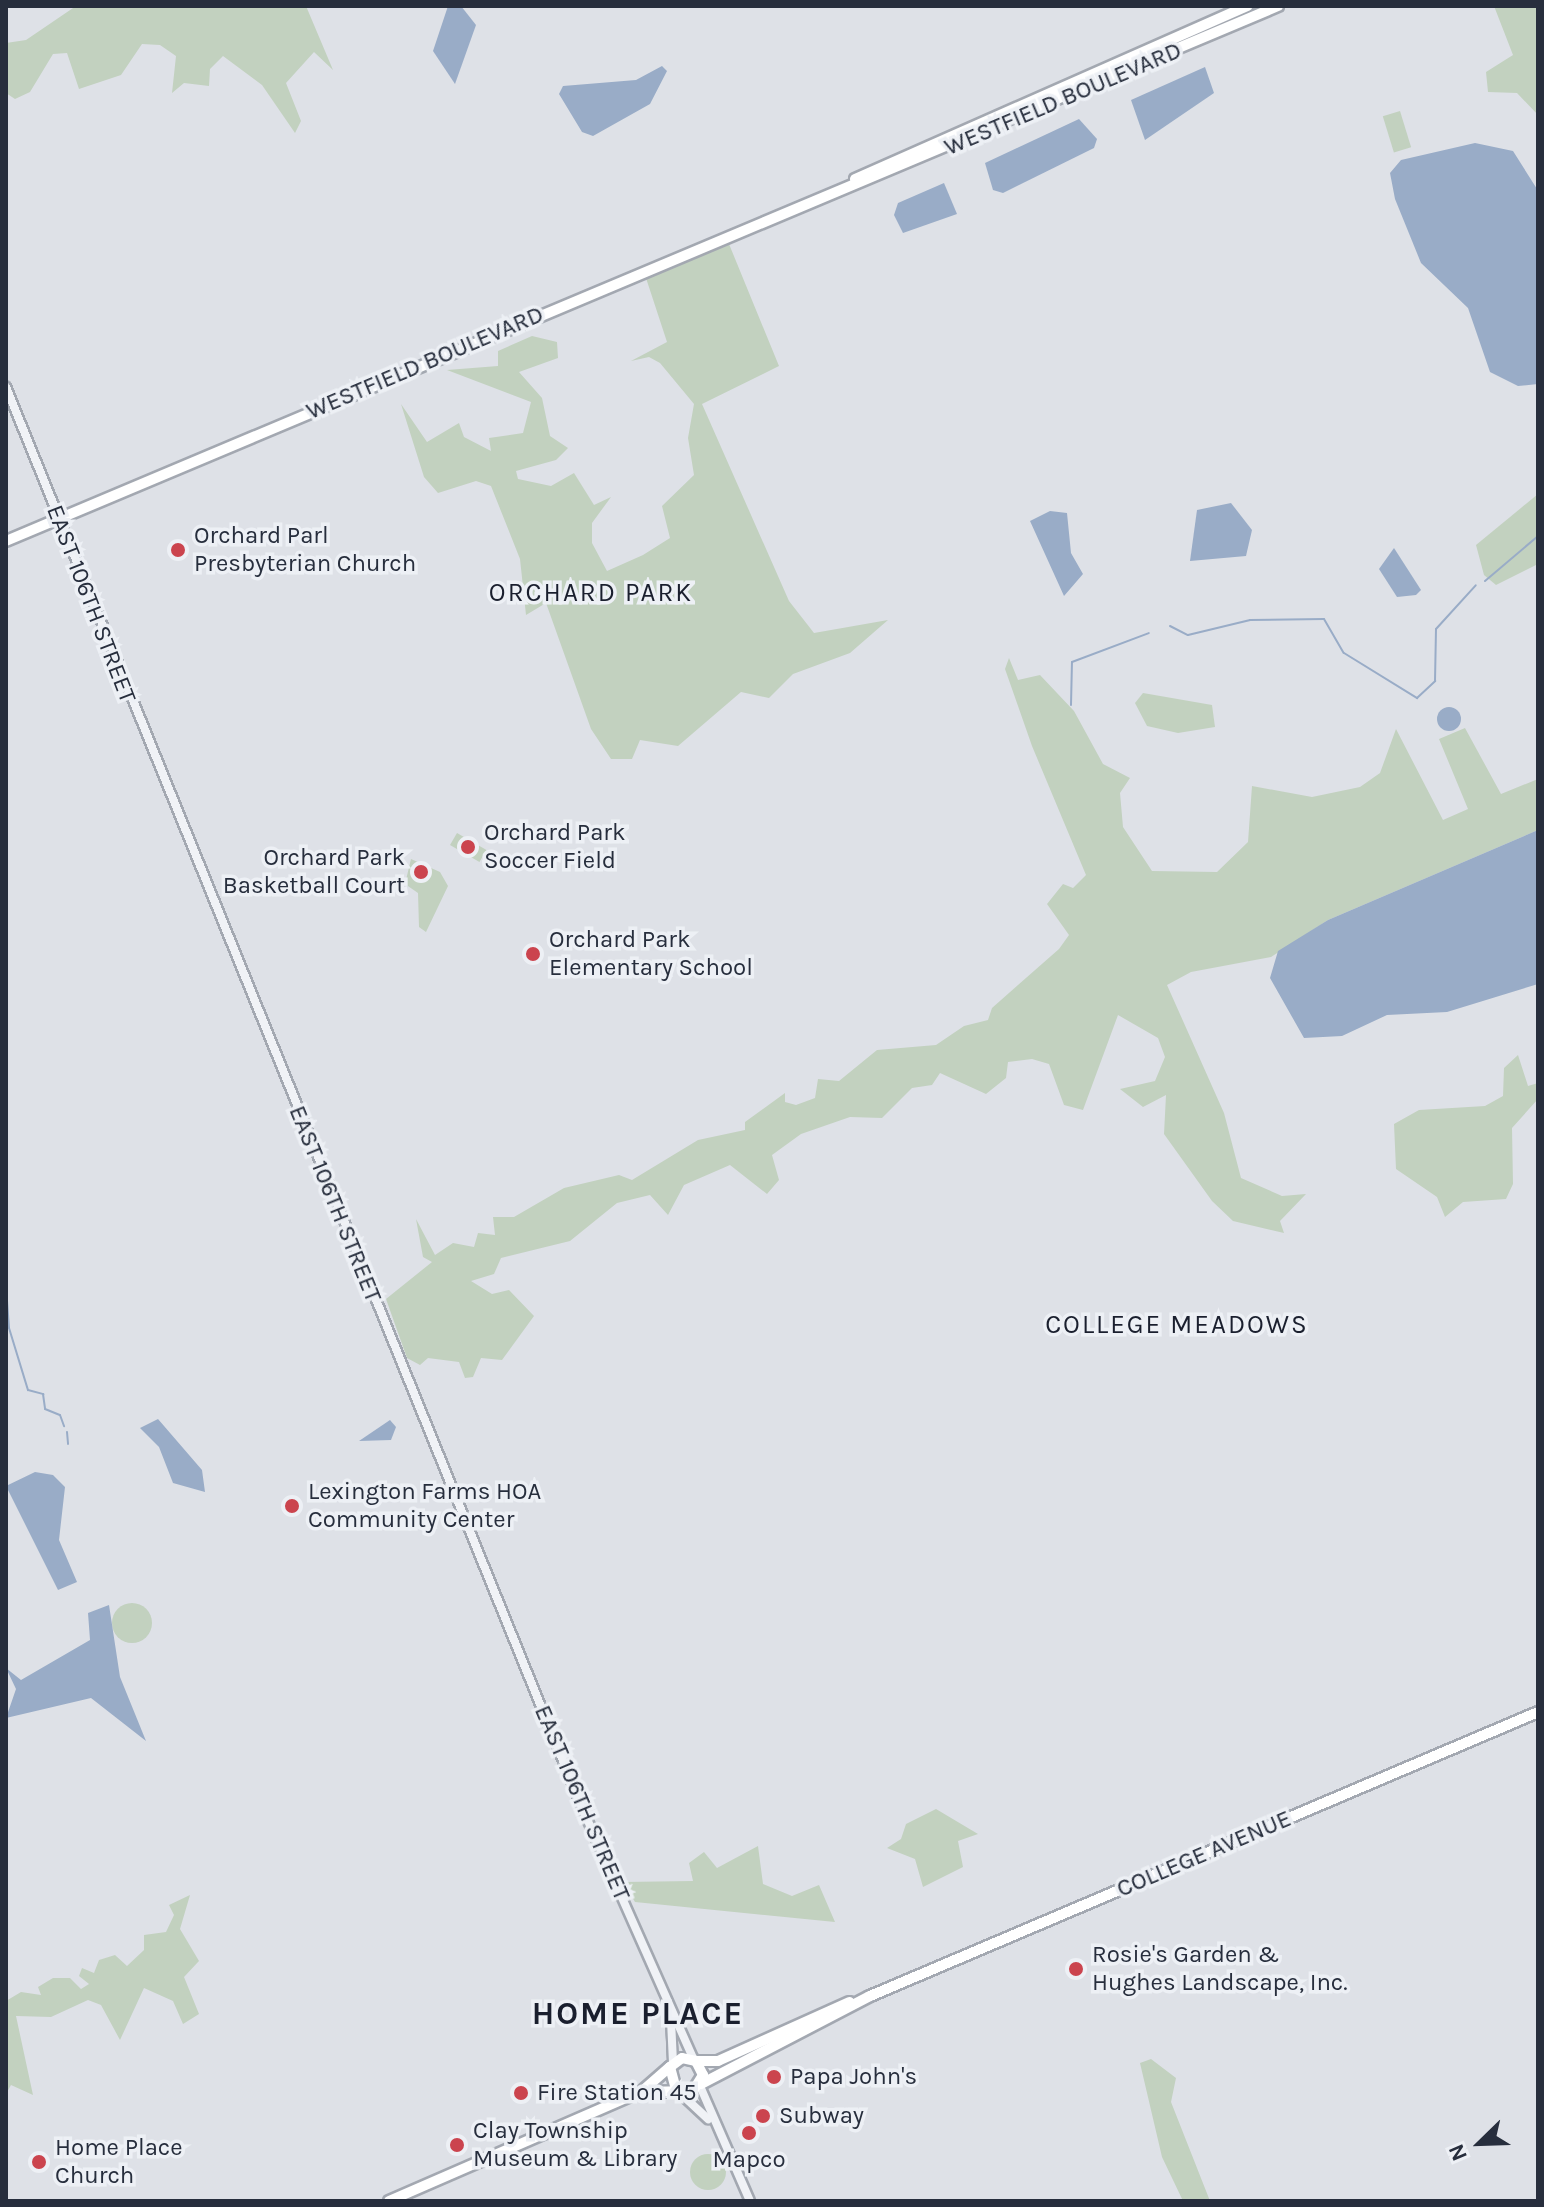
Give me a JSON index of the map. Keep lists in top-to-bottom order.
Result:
{
  "streets": {
    "main road": ["WESTFIELD BOULEVARD", "COLLEGE AVENUE"],
    "street": ["EAST 106TH STREET"]
  },
  "crossings": [
    ["WESTFIELD BOULEVARD", "EAST 106TH STREET"],
    ["EAST 106TH STREET", "COLLEGE AVENUE"]
  ],
  "districts": ["ORCHARD PARK", "COLLEGE MEADOWS", "HOME PLACE"],
  "places": [
    "Orchard Parl Presbyterian Church",
    "Orchard Park Soccer Field",
    "Orchard Park Basketball Court",
    "Orchard Park Elementary School",
    "Lexington Farms HOA Community Center",
    "Rosie's Garden & Hughes Landscape, Inc.",
    "Papa John's",
    "Fire Station 45",
    "Subway",
    "Mapco",
    "Clay Township Museum & Library",
    "Home Place Church"
  ],
  "north": "bottom left"
}
